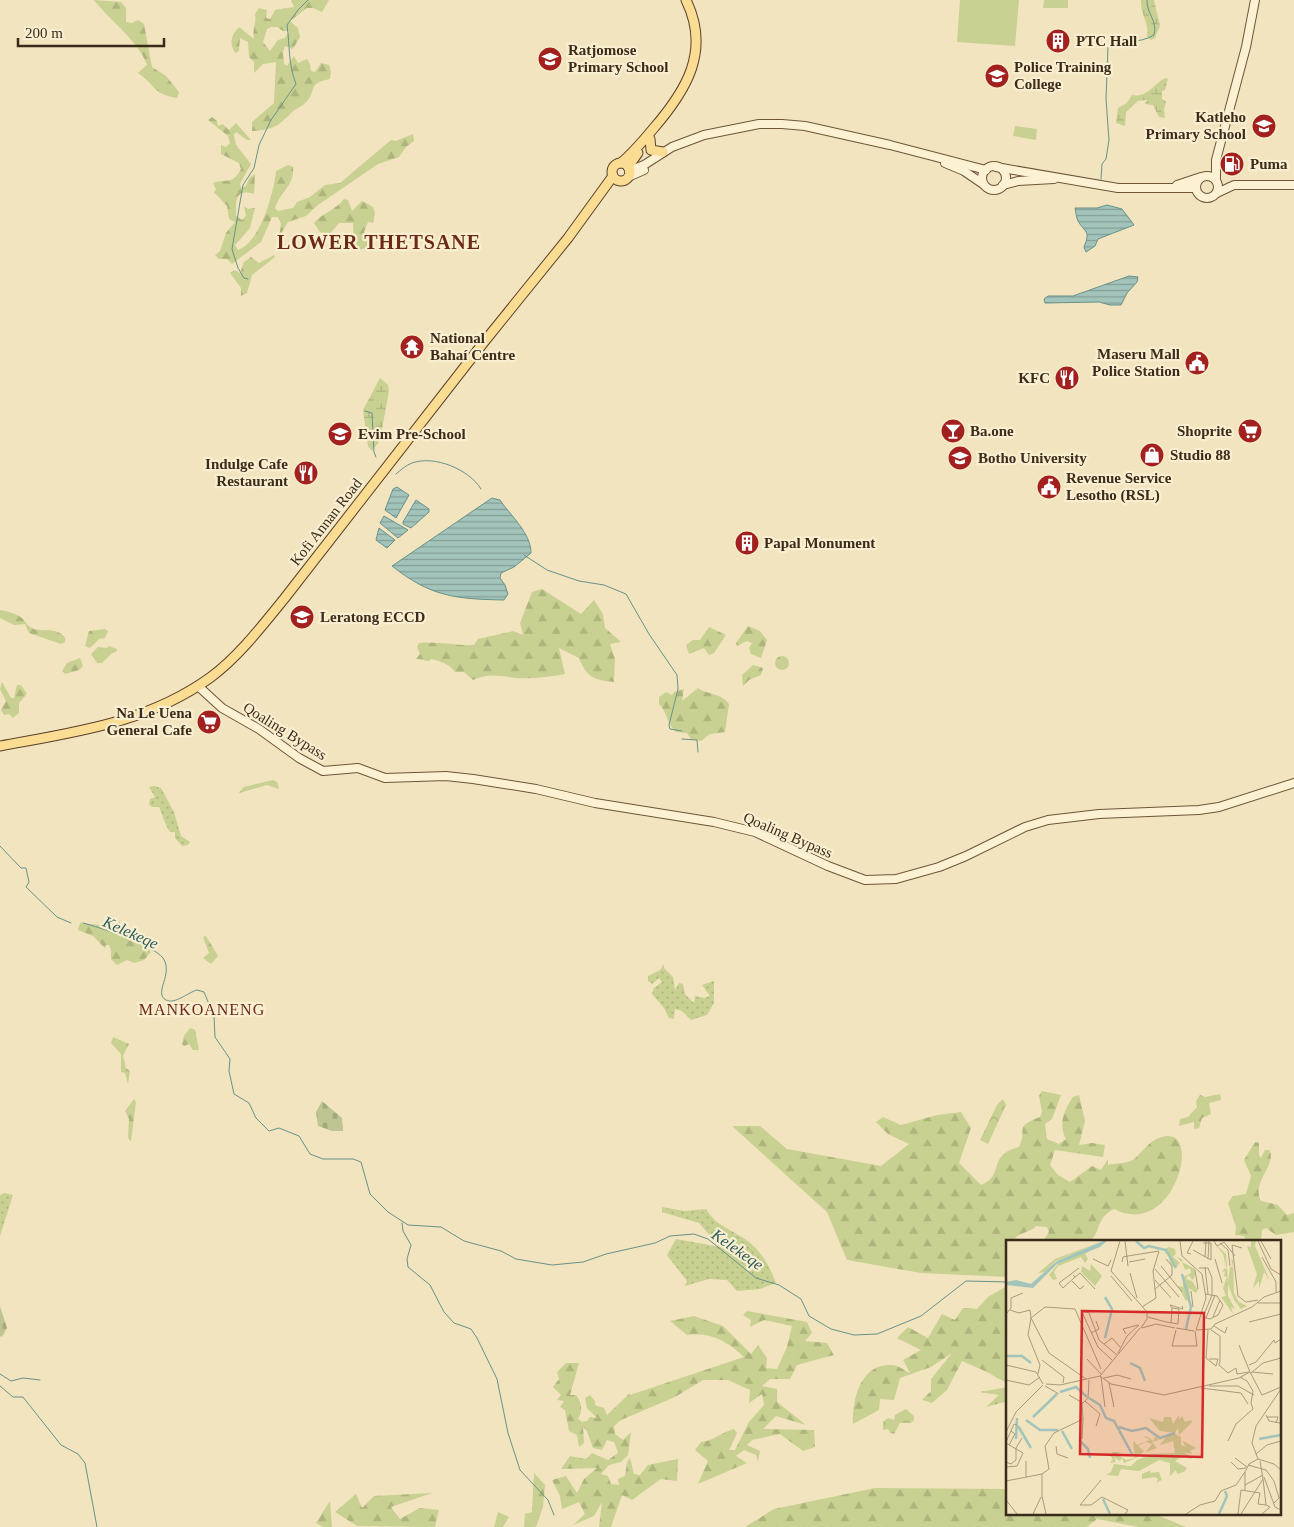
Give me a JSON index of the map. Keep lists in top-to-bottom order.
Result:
{
  "streets": {
    "main road": ["Kofi Annan Road", "Qoaling Bypass"]
  },
  "crossings": [
    ["Kofi Annan Road", "Qoaling Bypass"]
  ],
  "districts": ["LOWER THETSANE", "MANKOANENG"],
  "water": ["Kelekeqe"],
  "places": {
    "building": ["PTC Hall", "Papal Monument"],
    "school or university": [
      "Ratjomose Primary School",
      "Police Training College",
      "Katleho Primary School",
      "Evim Pre-School",
      "Botho University",
      "Leratong ECCD"
    ],
    "fuel station": ["Puma"],
    "temple": ["National Bahaí Centre"],
    "public building": ["Maseru Mall Police Station", "Revenue Service Lesotho (RSL)"],
    "restaurant": ["KFC", "Indulge Cafe Restaurant"],
    "bar": ["Ba.one"],
    "supermarket": ["Shoprite", "Na Le Uena General Cafe"],
    "shop": ["Studio 88"]
  },
  "scale_bar": "200 m"
}
